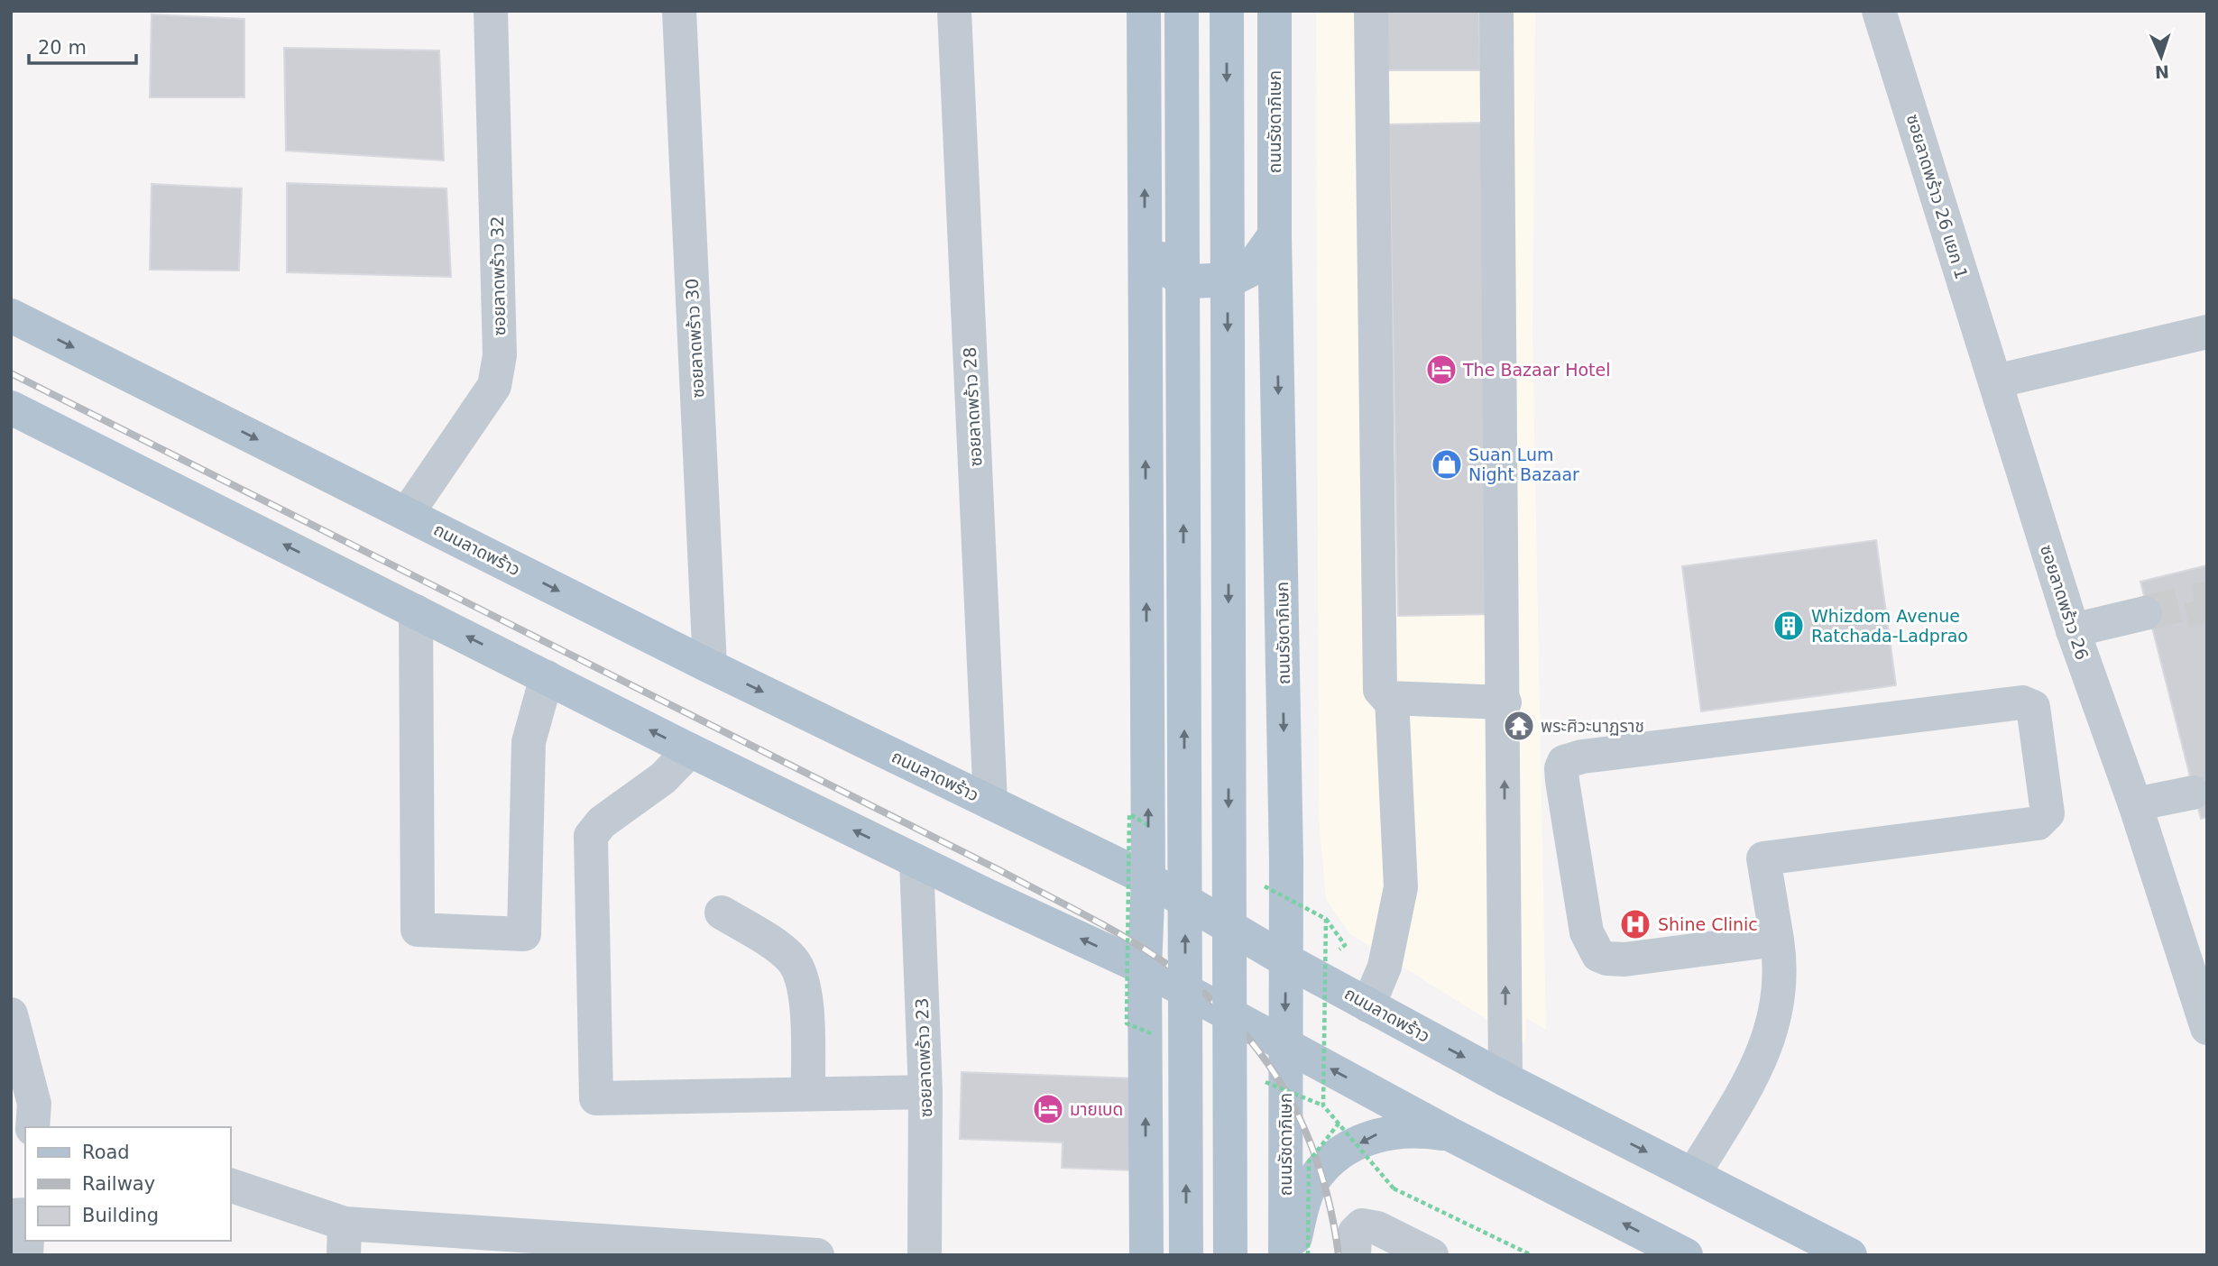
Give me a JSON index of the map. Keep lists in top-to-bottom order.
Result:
{
  "streets": {
    "main road": ["ถนนรัชดาภิเษก", "ถนนลาดพร้าว"],
    "street": [
      "ซอยลาดพร้าว 26 แยก 1",
      "ซอยลาดพร้าว 32",
      "ซอยลาดพร้าว 30",
      "ซอยลาดพร้าว 28",
      "ซอยลาดพร้าว 26",
      "ซอยลาดพร้าว 23"
    ]
  },
  "crossings": [
    ["ถนนรัชดาภิเษก", "ถนนลาดพร้าว"],
    ["ซอยลาดพร้าว 26 แยก 1", "ซอยลาดพร้าว 26"],
    ["ซอยลาดพร้าว 32", "ถนนลาดพร้าว"],
    ["ซอยลาดพร้าว 30", "ถนนลาดพร้าว"],
    ["ซอยลาดพร้าว 28", "ถนนลาดพร้าว"]
  ],
  "places": {
    "hotel": ["The Bazaar Hotel", "มายเบด"],
    "shop": ["Suan Lum Night Bazaar"],
    "building": ["Whizdom Avenue Ratchada-Ladprao"],
    "temple": ["พระศิวะนาฏราช"],
    "hospital": ["Shine Clinic"]
  },
  "legend": ["Road", "Railway", "Building"],
  "scale_bar": "20 m",
  "north": "bottom"
}
